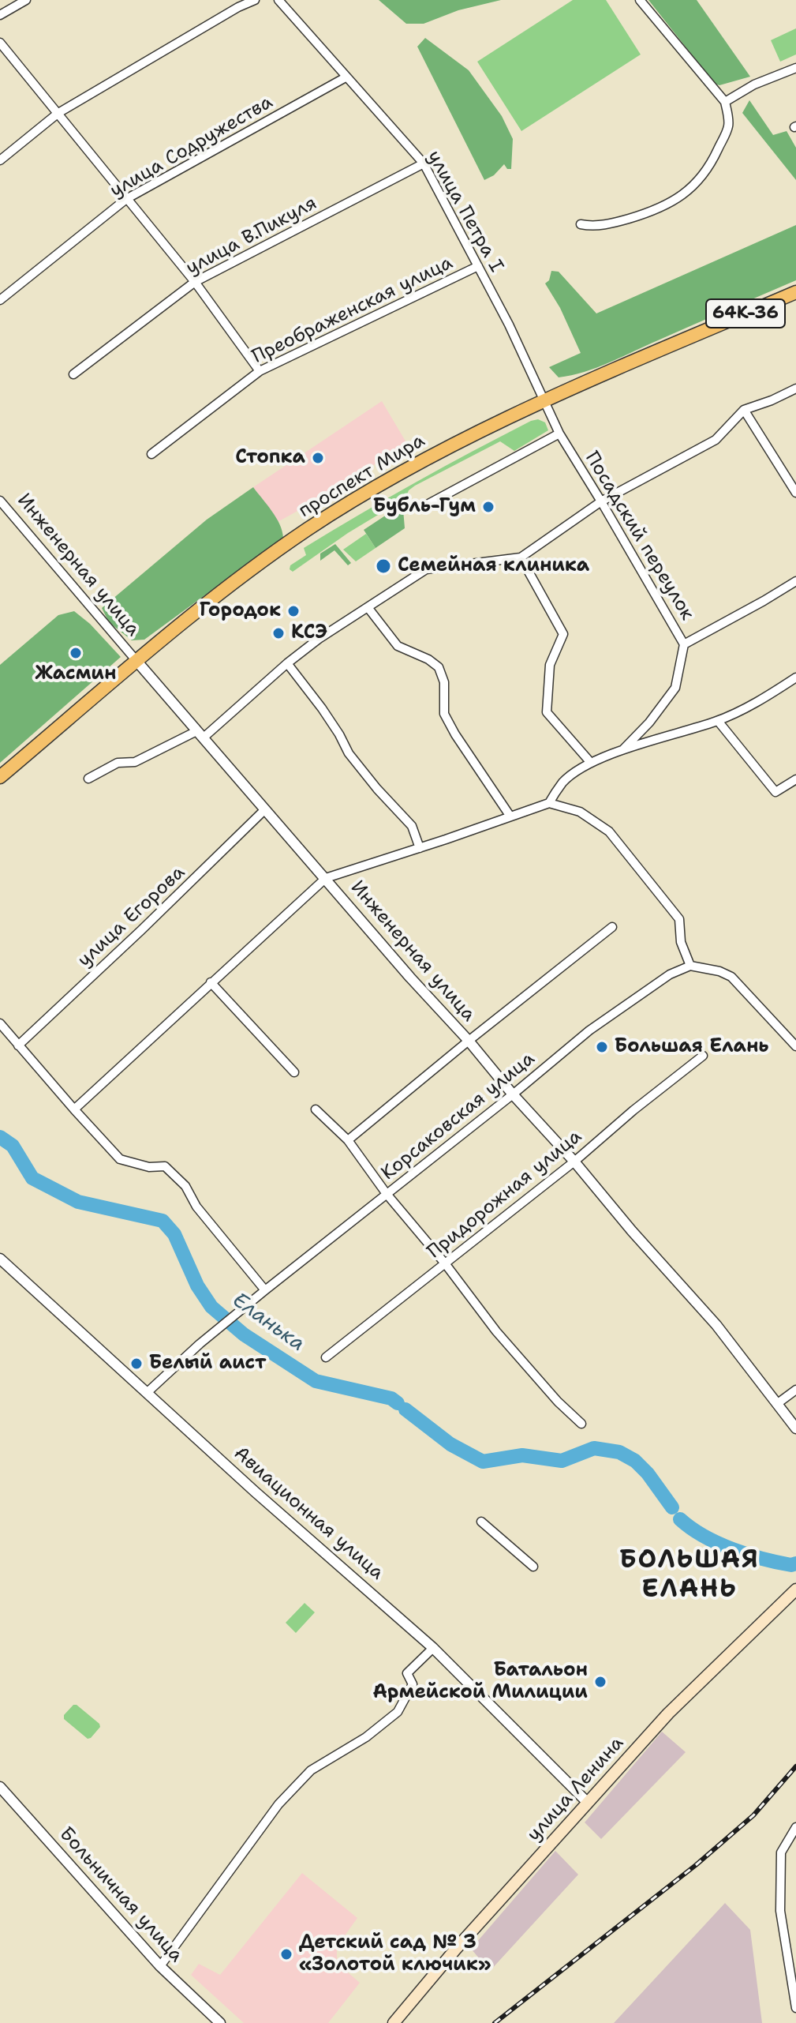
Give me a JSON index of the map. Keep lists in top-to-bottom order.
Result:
{
  "streets": {
    "main road": ["64К-36", "проспект Мира", "улица Ленина"],
    "street": [
      "улица Содружества",
      "улица Петра I",
      "улица В.Пикуля",
      "Преображенская улица",
      "Посадский переулок",
      "Инженерная улица",
      "улица Егорова",
      "Корсаковская улица",
      "Придорожная улица",
      "Авиационная улица",
      "Больничная улица"
    ]
  },
  "crossings": [
    ["улица Содружества", "улица Петра I"],
    ["улица Петра I", "улица В.Пикуля"],
    ["улица Петра I", "Преображенская улица"],
    ["улица Петра I", "проспект Мира"],
    ["улица Петра I", "Посадский переулок"],
    ["проспект Мира", "Посадский переулок"],
    ["проспект Мира", "Инженерная улица"],
    ["Инженерная улица", "улица Егорова"],
    ["Инженерная улица", "Корсаковская улица"],
    ["Инженерная улица", "Придорожная улица"],
    ["Корсаковская улица", "Авиационная улица"],
    ["Авиационная улица", "улица Ленина"]
  ],
  "districts": ["БОЛЬШАЯ ЕЛАНЬ"],
  "water": ["Еланька"],
  "places": [
    "Стопка",
    "Бубль-Гум",
    "Семейная клиника",
    "Городок",
    "КСЭ",
    "Жасмин",
    "Большая Елань",
    "Белый аист",
    "Батальон Армейской Милиции",
    "Детский сад № 3 «Золотой ключик»"
  ]
}
